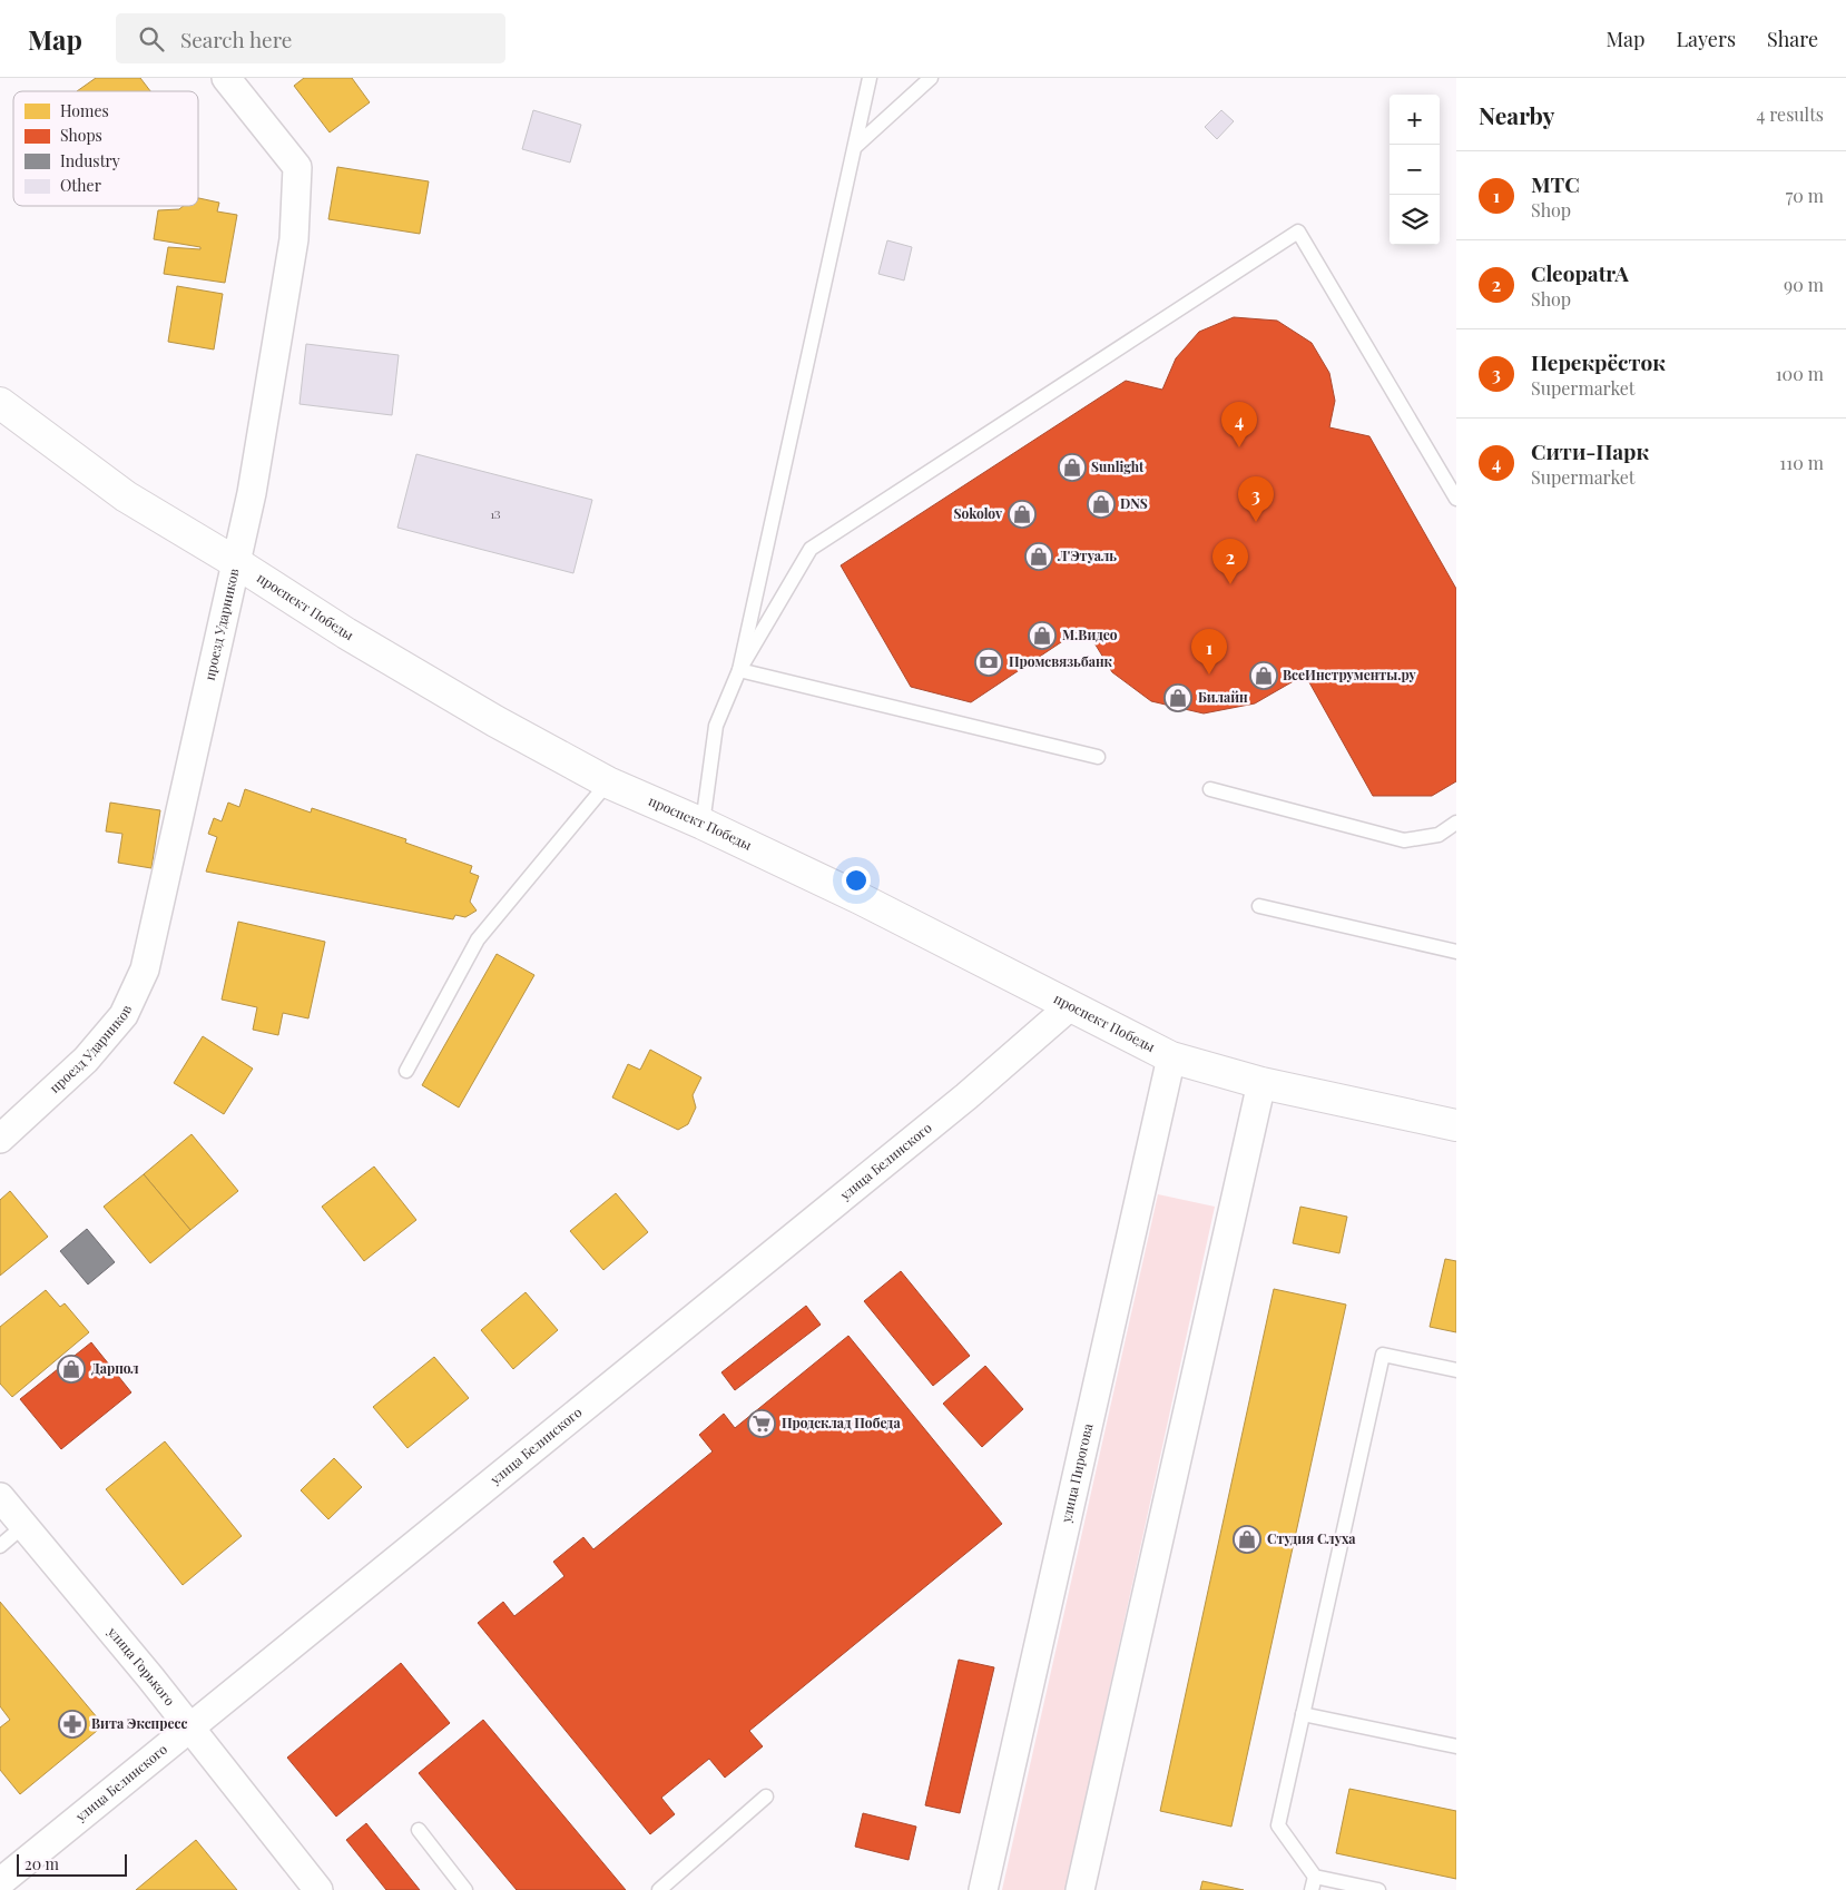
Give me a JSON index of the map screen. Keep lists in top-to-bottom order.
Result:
{
  "streets": {
    "main road": ["проспект Победы"],
    "street": [
      "проезд Ударников",
      "улица Белинского",
      "улица Пирогова",
      "улица Горького"
    ]
  },
  "crossings": [
    ["проспект Победы", "проезд Ударников"],
    ["проспект Победы", "улица Белинского"],
    ["проспект Победы", "улица Пирогова"],
    ["улица Белинского", "улица Горького"]
  ],
  "places": {
    "shop": [
      "Sunlight",
      "DNS",
      "Sokolov",
      "Л'Этуаль",
      "М.Видео",
      "ВсеИнструменты.ру",
      "Билайн",
      "Дарпол",
      "Студия Слуха"
    ],
    "bank": ["Промсвязьбанк"],
    "supermarket": ["Продсклад Победа"],
    "pharmacy": ["Вита Экспресс"]
  },
  "house_numbers": ["1З"],
  "legend": [
    "Homes",
    "Shops",
    "Industry",
    "Other"
  ],
  "scale_bar": "20 m",
  "page": {
    "header": "Map",
    "search": "Search here",
    "nav": ["Map", "Layers", "Share"],
    "heading": ["Nearby", "4 results"],
    "map_buttons": ["+", "−"],
    "list": [
      {
        "mark": "1",
        "name": "МТС",
        "note": "Shop",
        "value": "70 m"
      },
      {
        "mark": "2",
        "name": "CleopatrA",
        "note": "Shop",
        "value": "90 m"
      },
      {
        "mark": "3",
        "name": "Перекрёсток",
        "note": "Supermarket",
        "value": "100 m"
      },
      {
        "mark": "4",
        "name": "Сити-Парк",
        "note": "Supermarket",
        "value": "110 m"
      }
    ],
    "pins": [
      "4",
      "3",
      "2",
      "1"
    ],
    "scale": "20 m"
  }
}
